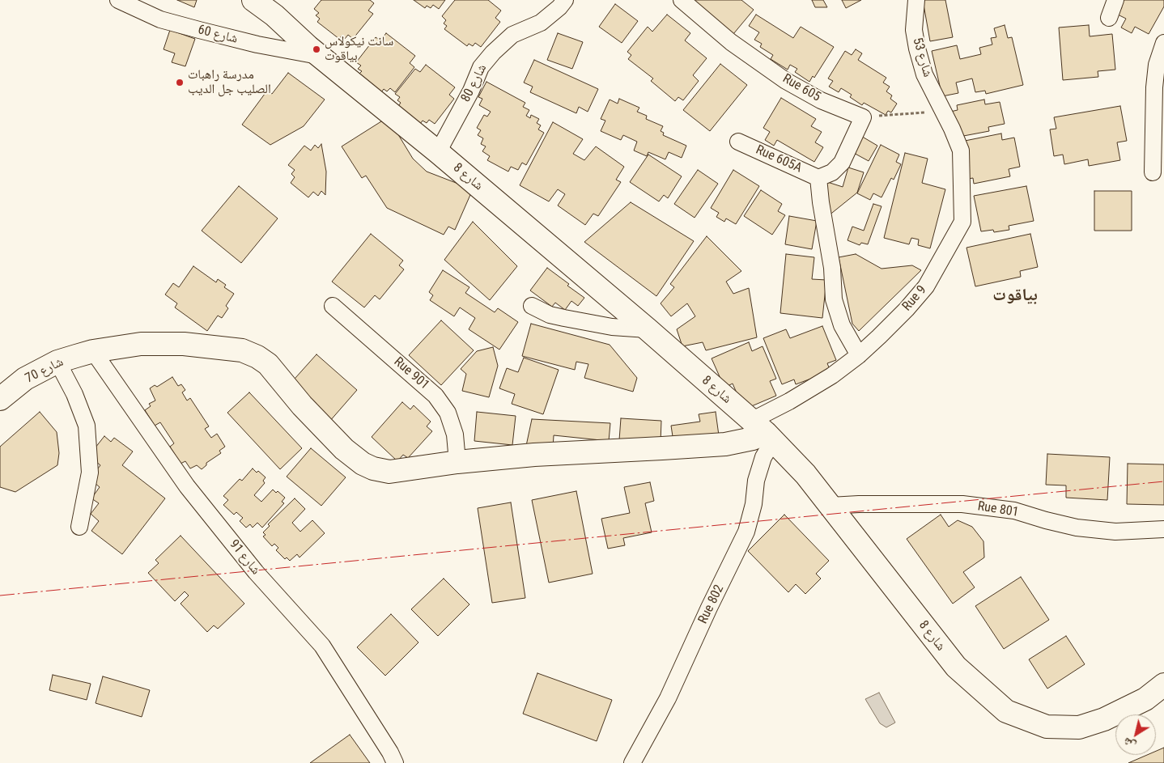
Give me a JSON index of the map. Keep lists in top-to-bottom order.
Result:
{
  "streets": {
    "street": [
      "شارع 60",
      "شارع 53",
      "شارع 80",
      "Rue 605",
      "Rue 605A",
      "شارع 8",
      "Rue 9",
      "شارع 70",
      "Rue 901",
      "Rue 801",
      "شارع 91",
      "Rue 802"
    ]
  },
  "crossings": [
    ["شارع 60", "شارع 8"],
    ["شارع 53", "Rue 9"],
    ["شارع 80", "شارع 8"],
    ["شارع 8", "Rue 9"],
    ["شارع 8", "شارع 70"],
    ["شارع 8", "Rue 801"],
    ["شارع 8", "Rue 802"],
    ["Rue 9", "شارع 70"],
    ["Rue 9", "Rue 802"],
    ["شارع 70", "Rue 901"],
    ["شارع 70", "شارع 91"],
    ["شارع 70", "Rue 802"]
  ],
  "districts": ["بياقوت"],
  "places": ["سانت نيكولاس بياقوت", "مدرسة راهبات الصليب جل الديب"],
  "north": "bottom left"
}
